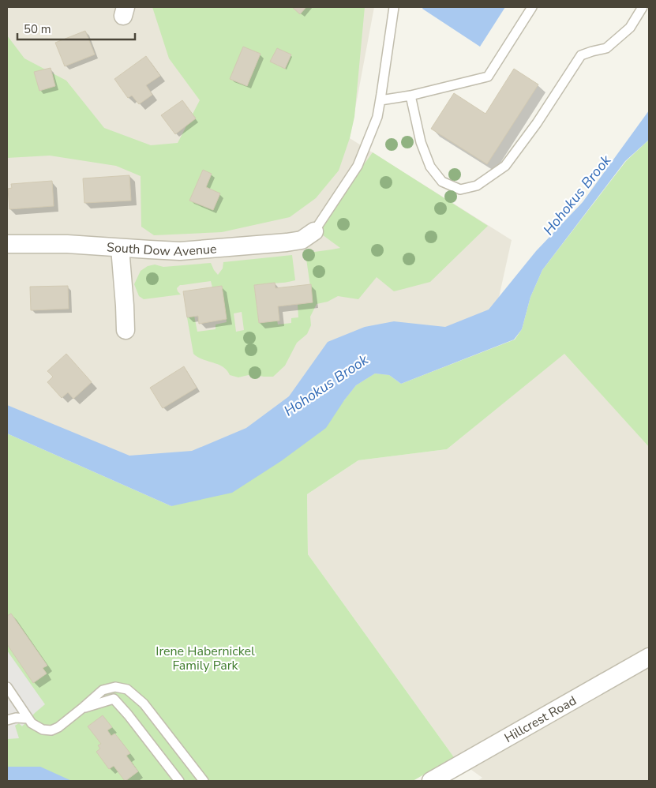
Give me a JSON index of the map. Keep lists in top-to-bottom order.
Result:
{
  "streets": {
    "street": ["South Dow Avenue", "Hillcrest Road"]
  },
  "water": ["Hohokus Brook"],
  "parks": ["Irene Habernickel Family Park"],
  "scale_bar": "50 m"
}
